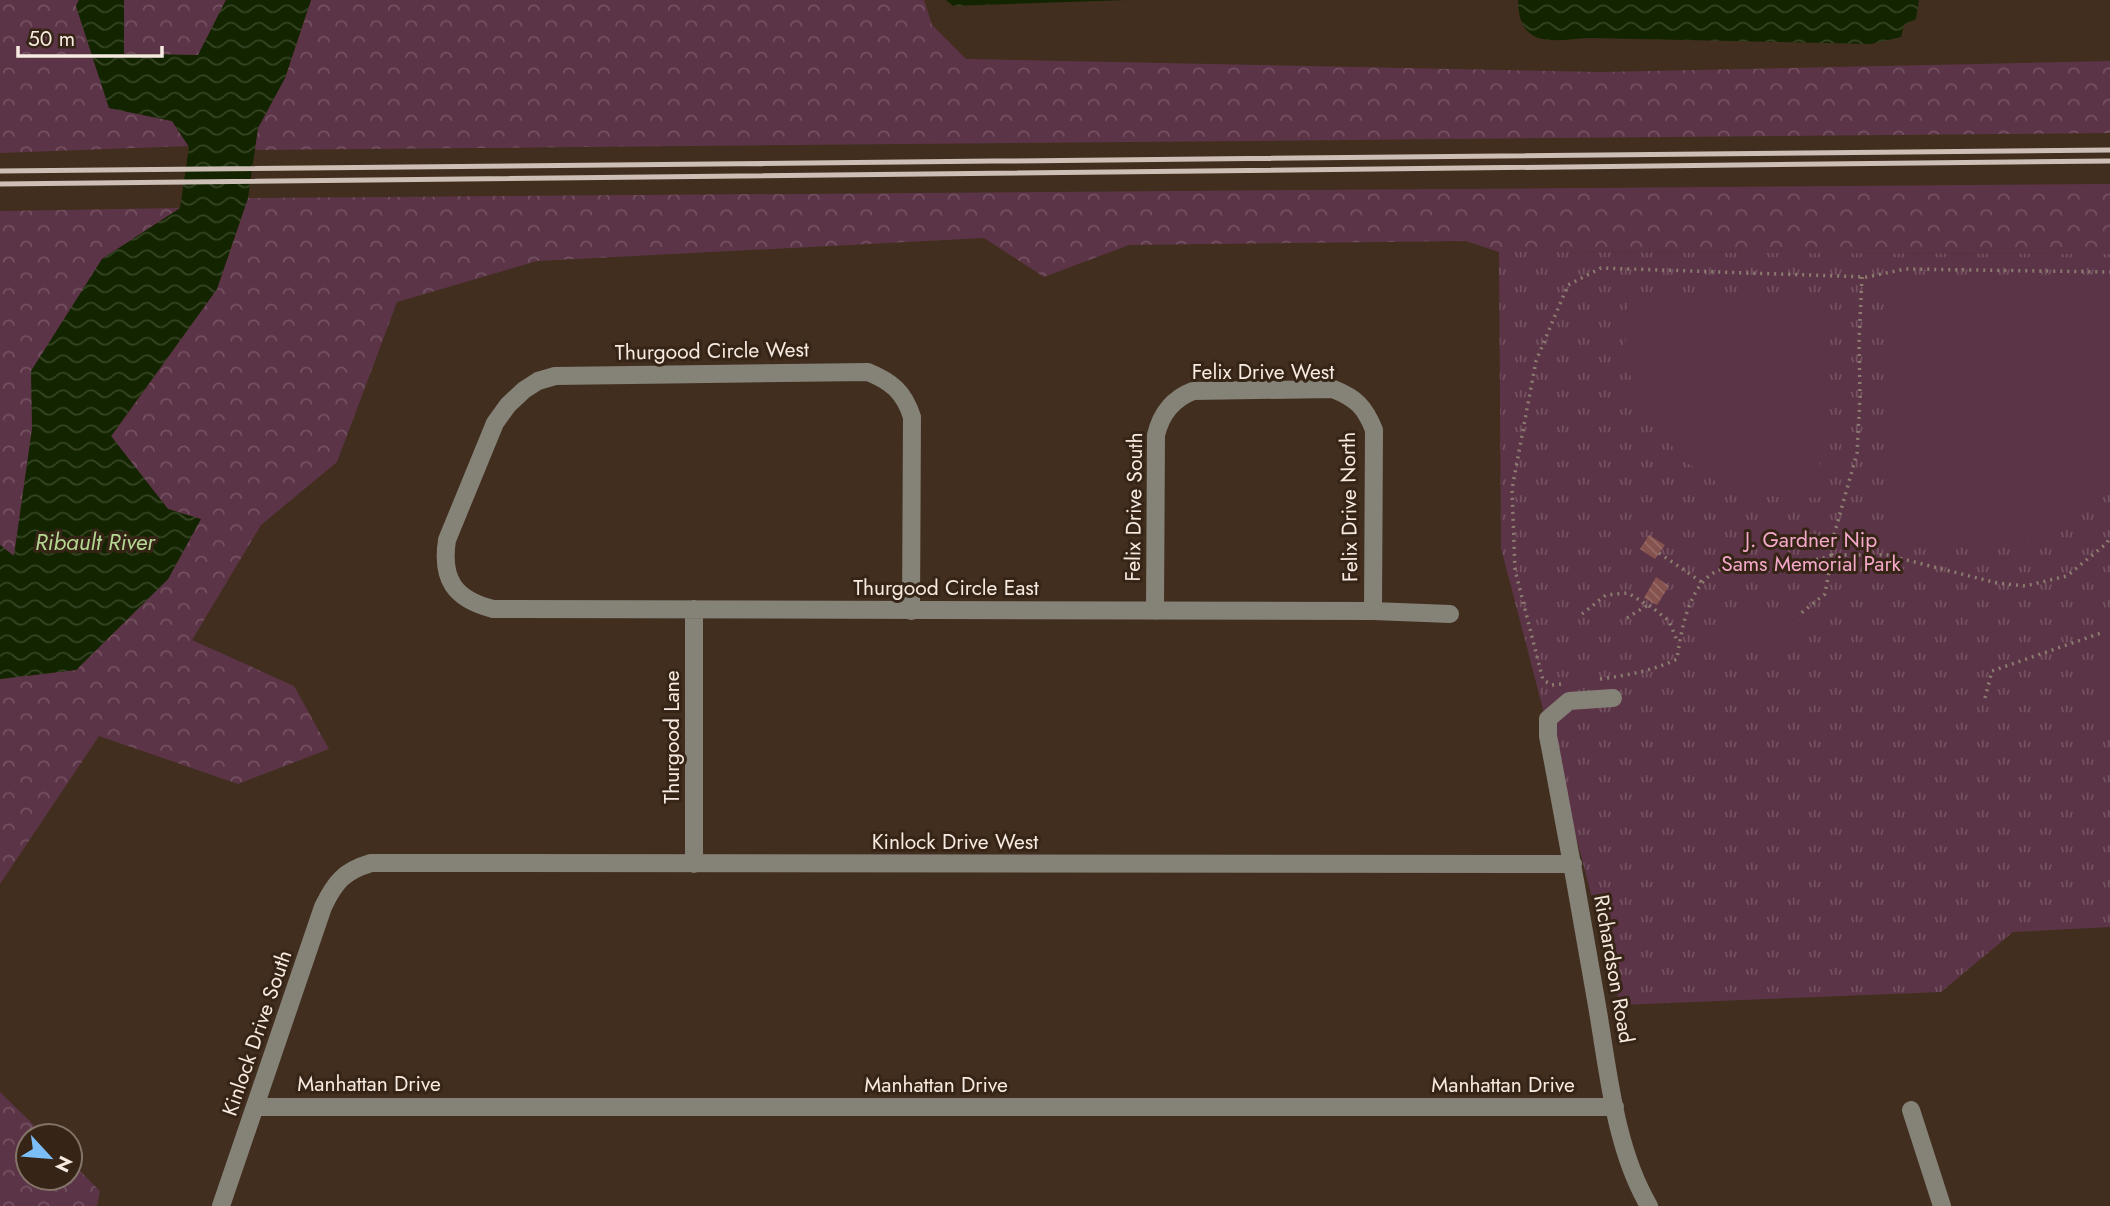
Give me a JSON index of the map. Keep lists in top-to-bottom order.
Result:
{
  "streets": {
    "street": [
      "Thurgood Circle West",
      "Felix Drive West",
      "Felix Drive South",
      "Felix Drive North",
      "Thurgood Circle East",
      "Thurgood Lane",
      "Kinlock Drive West",
      "Richardson Road",
      "Kinlock Drive South",
      "Manhattan Drive"
    ]
  },
  "crossings": [
    ["Thurgood Circle West", "Thurgood Circle East"],
    ["Felix Drive West", "Felix Drive South"],
    ["Felix Drive West", "Felix Drive North"],
    ["Felix Drive South", "Thurgood Circle East"],
    ["Felix Drive North", "Thurgood Circle East"],
    ["Thurgood Circle East", "Thurgood Lane"],
    ["Thurgood Lane", "Kinlock Drive West"],
    ["Kinlock Drive West", "Richardson Road"],
    ["Kinlock Drive West", "Kinlock Drive South"],
    ["Richardson Road", "Manhattan Drive"],
    ["Kinlock Drive South", "Manhattan Drive"]
  ],
  "water": ["Ribault River"],
  "parks": ["J. Gardner Nip Sams Memorial Park"],
  "scale_bar": "50 m",
  "north": "bottom right"
}
